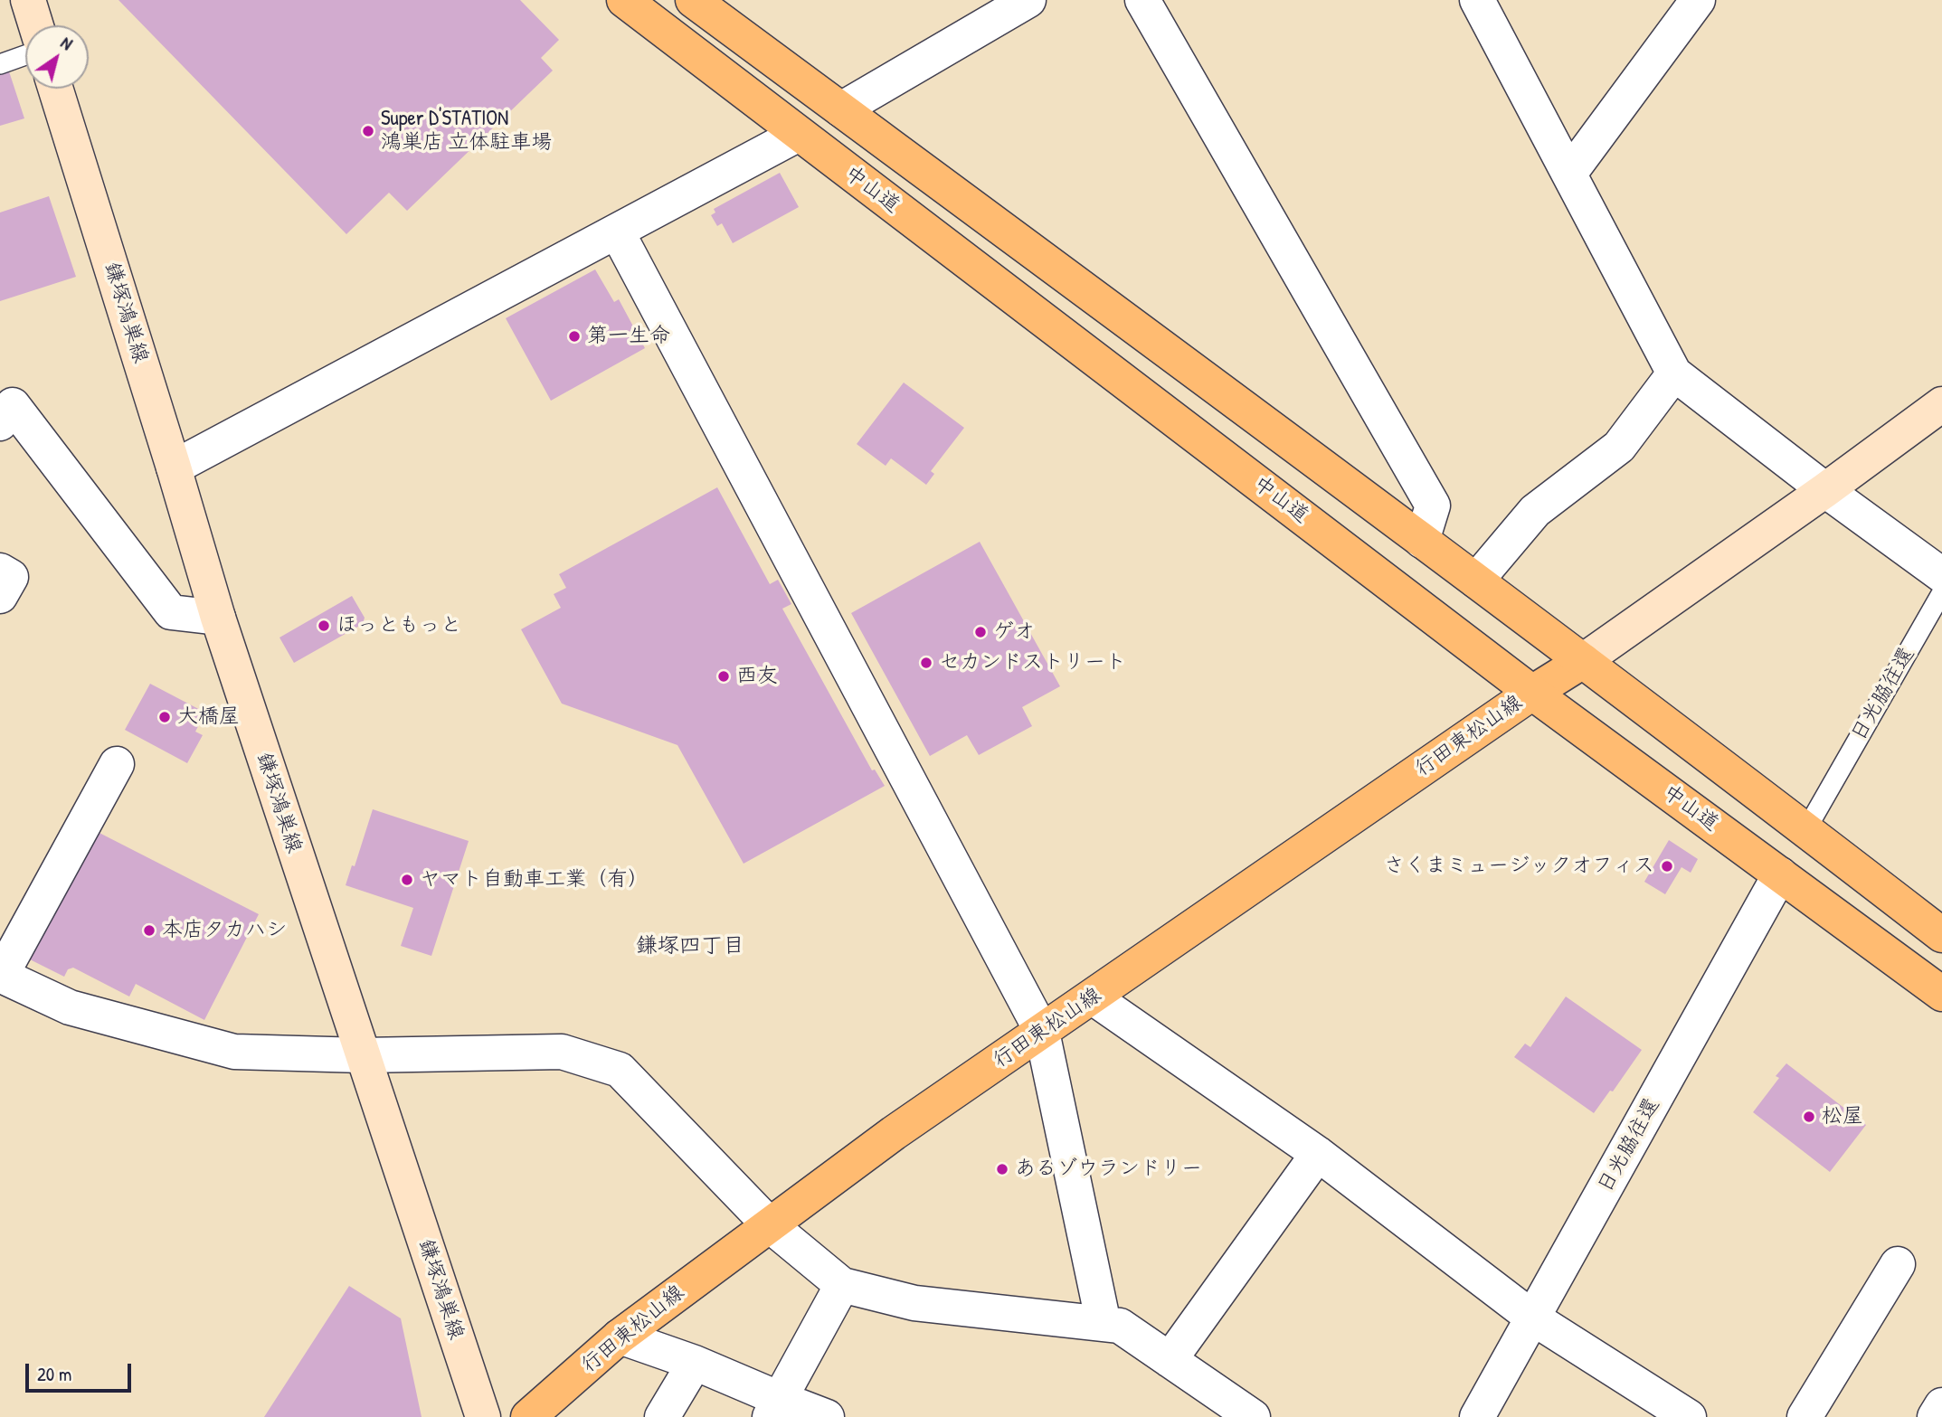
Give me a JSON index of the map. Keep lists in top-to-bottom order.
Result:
{
  "streets": {
    "main road": ["中山道", "鎌塚鴻巣線", "行田東松山線"],
    "street": ["日光脇往還"]
  },
  "crossings": [
    ["中山道", "日光脇往還"],
    ["中山道", "行田東松山線"]
  ],
  "districts": ["鎌塚四丁目"],
  "places": [
    "Super D'STATION 鴻巣店 立体駐車場",
    "第一生命",
    "ほっともっと",
    "ゲオ",
    "セカンドストリート",
    "西友",
    "大橋屋",
    "さくまミュージックオフィス",
    "ヤマト自動車工業（有）",
    "本店タカハシ",
    "松屋",
    "あるゾウランドリー"
  ],
  "scale_bar": "20 m",
  "north": "top right"
}
